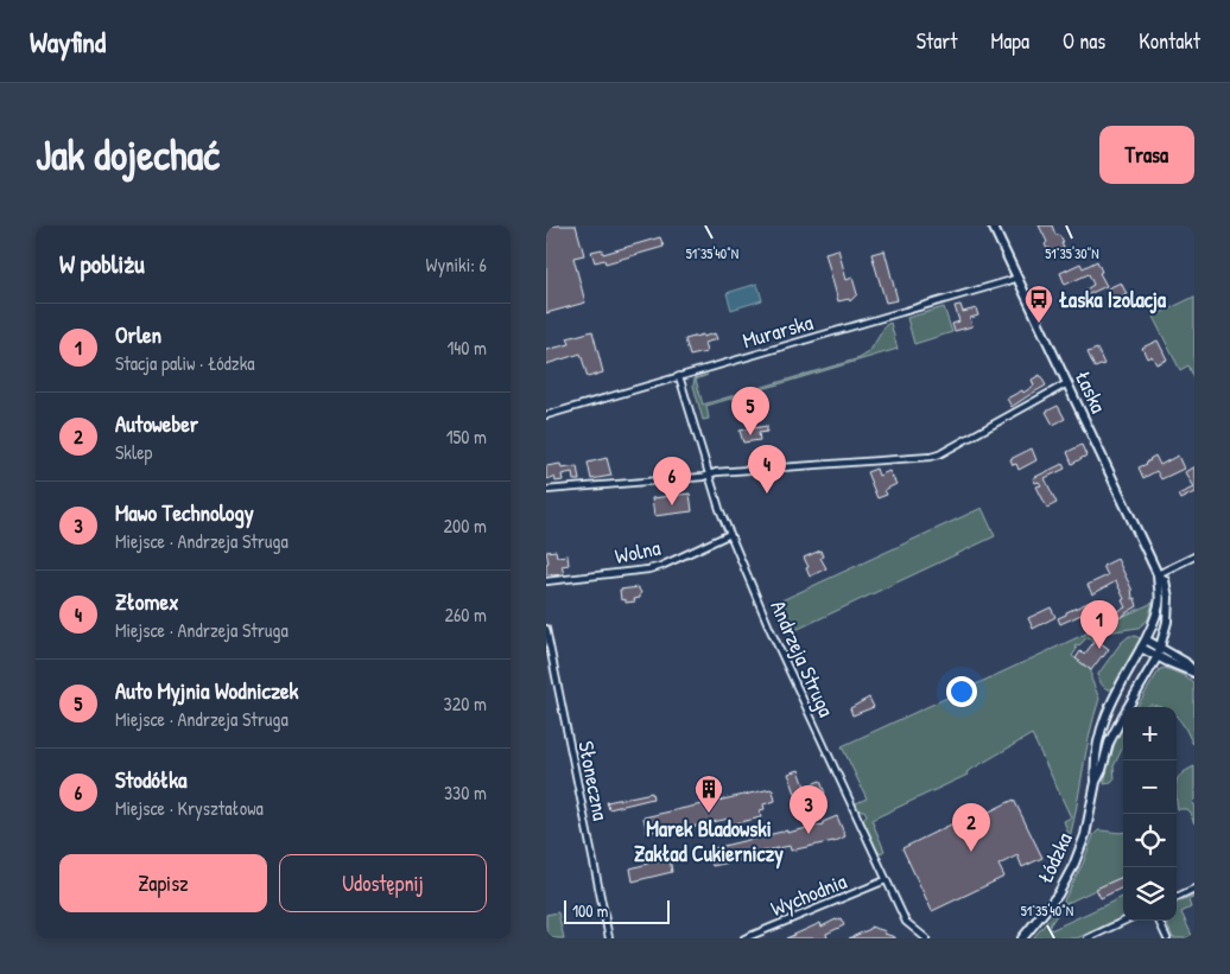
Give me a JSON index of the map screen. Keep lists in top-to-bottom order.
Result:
{
  "streets": {
    "main road": ["Łaska", "Łódzka"],
    "street": [
      "Murarska",
      "Wolna",
      "Andrzeja Struga",
      "Słoneczna",
      "Wychodnia"
    ]
  },
  "crossings": [
    ["Murarska", "Łaska"],
    ["Murarska", "Andrzeja Struga"],
    ["Łaska", "Łódzka"],
    ["Wolna", "Andrzeja Struga"],
    ["Andrzeja Struga", "Wychodnia"]
  ],
  "places": {
    "bus stop": ["Łaska Izolacja"],
    "building": ["Marek Bladowski Zakład Cukierniczy"]
  },
  "scale_bar": "100 m",
  "page": {
    "header": "Wayfind",
    "nav": [
      "Start",
      "Mapa",
      "O nas",
      "Kontakt"
    ],
    "buttons": [
      "Trasa",
      ["Zapisz", "Udostępnij"]
    ],
    "title": "Jak dojechać",
    "heading": ["W pobliżu", "Wyniki: 6"],
    "list": [
      {
        "mark": "1",
        "name": "Orlen",
        "note": "Stacja paliw · Łódzka",
        "value": "140 m"
      },
      {
        "mark": "2",
        "name": "Autoweber",
        "note": "Sklep",
        "value": "150 m"
      },
      {
        "mark": "3",
        "name": "Mawo Technology",
        "note": "Miejsce · Andrzeja Struga",
        "value": "200 m"
      },
      {
        "mark": "4",
        "name": "Złomex",
        "note": "Miejsce · Andrzeja Struga",
        "value": "260 m"
      },
      {
        "mark": "5",
        "name": "Auto Myjnia Wodniczek",
        "note": "Miejsce · Andrzeja Struga",
        "value": "320 m"
      },
      {
        "mark": "6",
        "name": "Stodółka",
        "note": "Miejsce · Kryształowa",
        "value": "330 m"
      }
    ],
    "pins": [
      "5",
      "4",
      "6",
      "1",
      "3",
      "2"
    ],
    "map_buttons": ["+", "−"],
    "scale": "100 m"
  },
  "coordinates": ["51°35'40\"N", "51°35'30\"N"]
}
